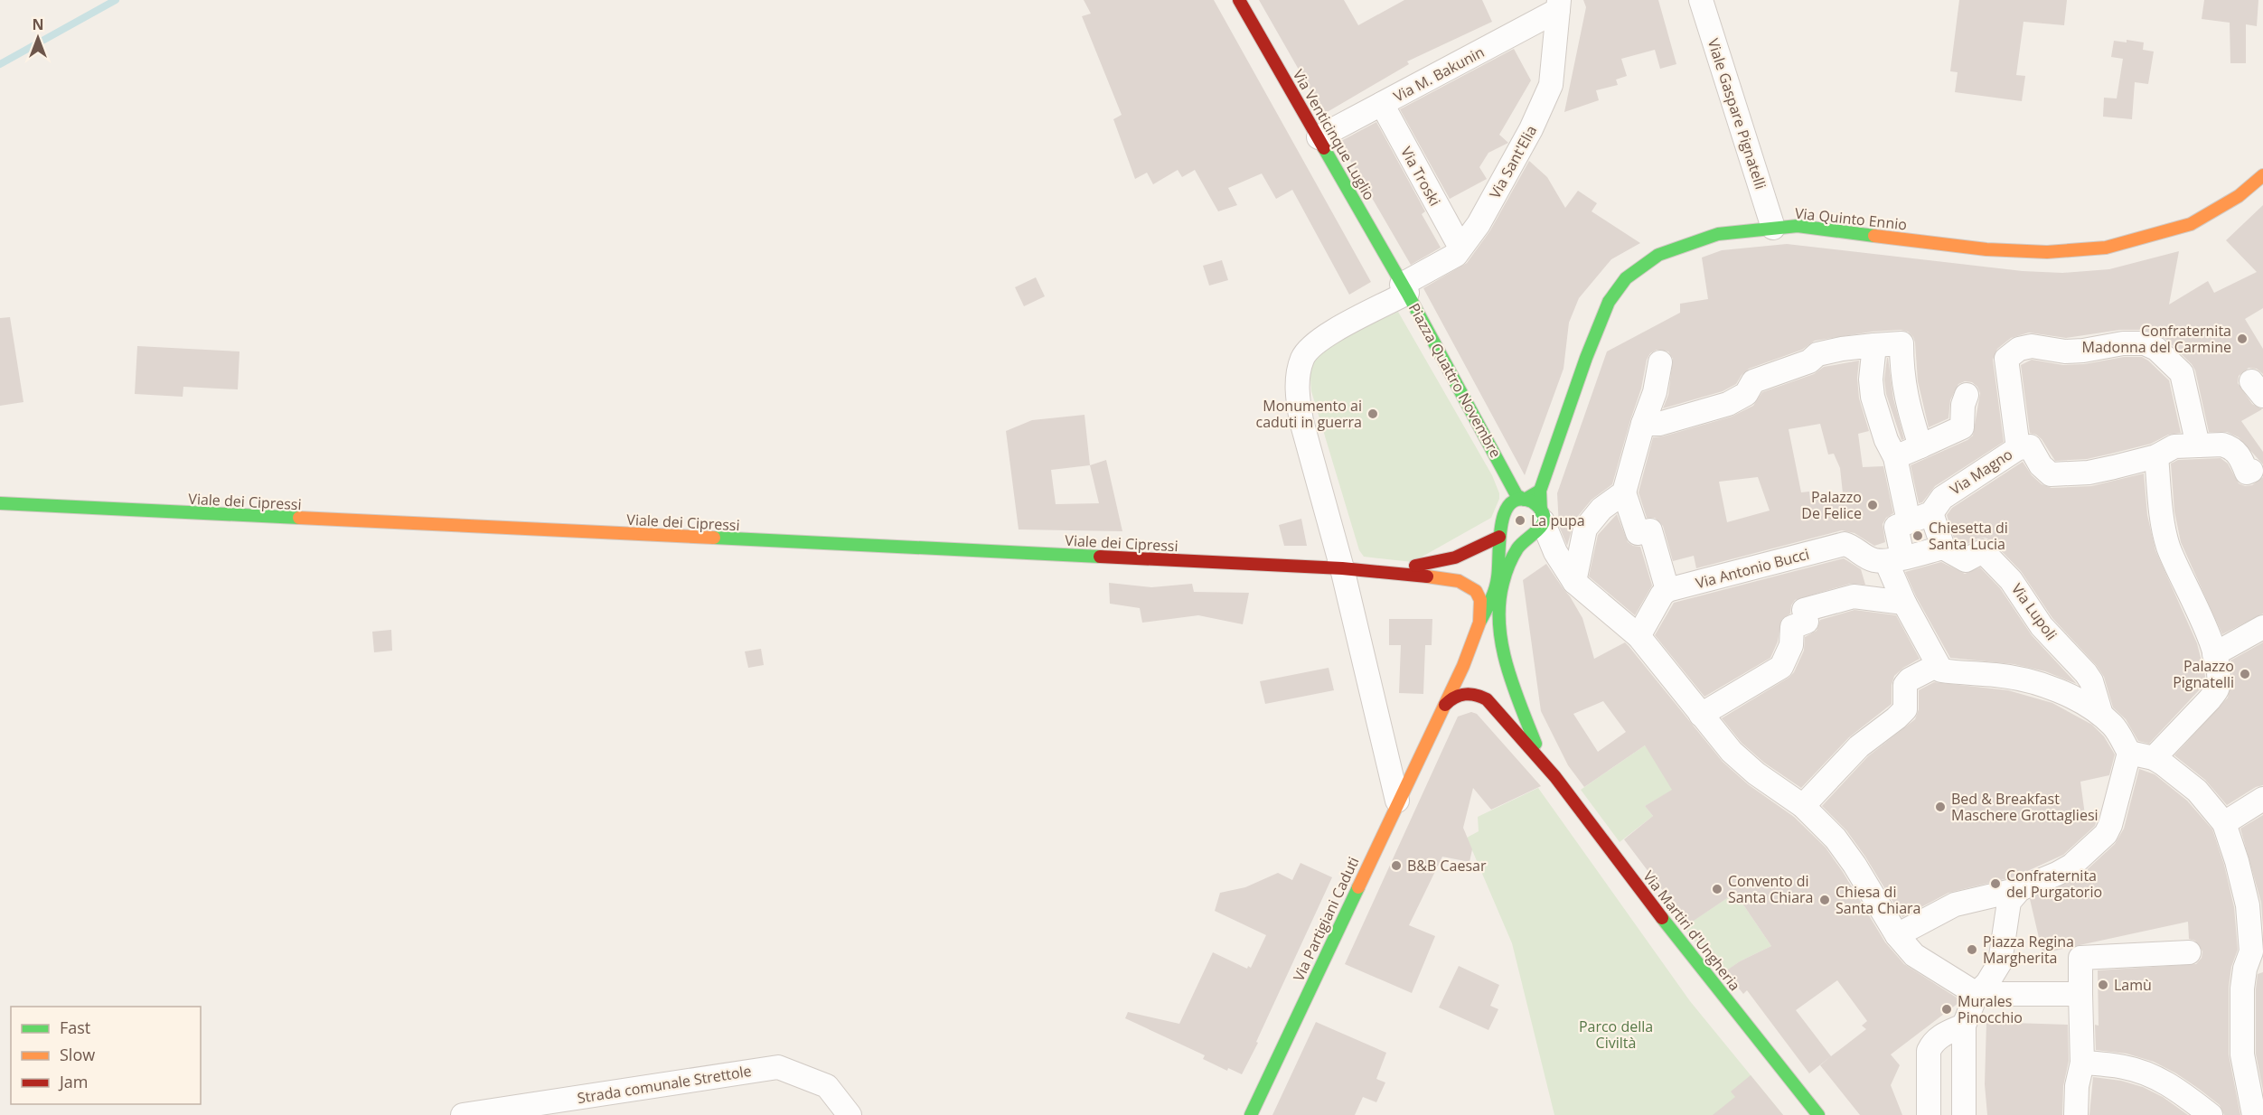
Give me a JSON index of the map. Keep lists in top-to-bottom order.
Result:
{
  "streets": {
    "street": [
      "Via M. Bakunin",
      "Viale Gaspare Pignatelli",
      "Via Venticinque Luglio",
      "Via Sant'Elia",
      "Via Troski",
      "Via Quinto Ennio",
      "Piazza Quattro Novembre",
      "Via Magno",
      "Viale dei Cipressi",
      "Via Antonio Bucci",
      "Via Lupoli",
      "Via Partigiani Caduti",
      "Via Martiri d'Ungheria",
      "Strada comunale Strettole"
    ]
  },
  "crossings": [
    ["Via M. Bakunin", "Via Venticinque Luglio"],
    ["Via M. Bakunin", "Via Sant'Elia"],
    ["Via M. Bakunin", "Via Troski"],
    ["Viale Gaspare Pignatelli", "Via Quinto Ennio"],
    ["Via Venticinque Luglio", "Via Sant'Elia"],
    ["Via Venticinque Luglio", "Piazza Quattro Novembre"],
    ["Via Sant'Elia", "Via Troski"],
    ["Via Sant'Elia", "Piazza Quattro Novembre"],
    ["Via Quinto Ennio", "Via Martiri d'Ungheria"],
    ["Piazza Quattro Novembre", "Viale dei Cipressi"],
    ["Piazza Quattro Novembre", "Via Partigiani Caduti"]
  ],
  "parks": ["Parco della Civiltà"],
  "places": [
    "Confraternita Madonna del Carmine",
    "Monumento ai caduti in guerra",
    "Palazzo De Felice",
    "La pupa",
    "Chiesetta di Santa Lucia",
    "Palazzo Pignatelli",
    "Bed & Breakfast Maschere Grottagliesi",
    "B&B Caesar",
    "Confraternita del Purgatorio",
    "Convento di Santa Chiara",
    "Chiesa di Santa Chiara",
    "Piazza Regina Margherita",
    "Lamù",
    "Murales Pinocchio"
  ],
  "legend": ["Fast", "Slow", "Jam"],
  "north": "top"
}
